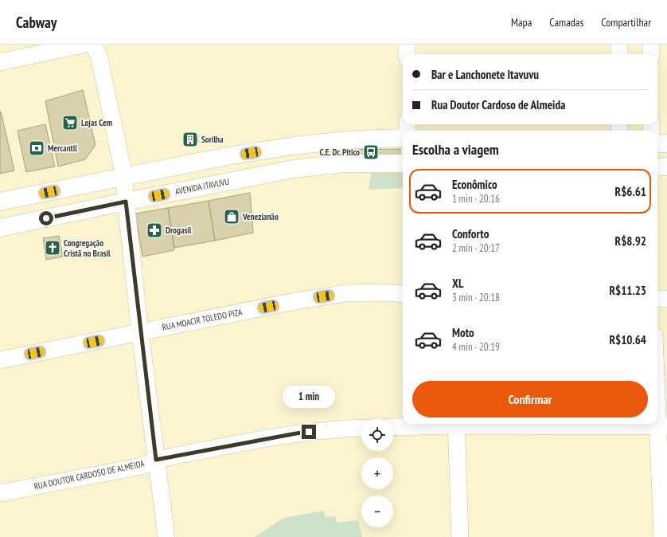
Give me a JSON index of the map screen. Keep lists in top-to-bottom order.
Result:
{
  "streets": {
    "main road": ["AVENIDA ITAVUVU"],
    "street": ["RUA MOACIR TOLEDO PIZA", "RUA DOUTOR CARDOSO DE ALMEIDA"]
  },
  "places": {
    "supermarket": ["Lojas Cem"],
    "building": ["Sorilha"],
    "bank": ["Mercantil"],
    "bus stop": ["C.E. Dr. Pitico"],
    "shop": ["Venezianão"],
    "pharmacy": ["Drogasil"],
    "church": ["Congregação Cristã no Brasil"]
  },
  "page": {
    "header": "Cabway",
    "nav": ["Mapa", "Camadas", "Compartilhar"],
    "banner": ["Bar e Lanchonete Itavuvu", "Rua Doutor Cardoso de Almeida"],
    "heading": "Escolha a viagem",
    "list": [
      {
        "name": "Econômico",
        "note": "1 min · 20:16",
        "value": "R$6.61"
      },
      {
        "name": "Conforto",
        "note": "2 min · 20:17",
        "value": "R$8.92"
      },
      {
        "name": "XL",
        "note": "3 min · 20:18",
        "value": "R$11.23"
      },
      {
        "name": "Moto",
        "note": "4 min · 20:19",
        "value": "R$10.64"
      }
    ],
    "buttons": "Confirmar",
    "bubble": "1 min",
    "map_buttons": ["+", "−"]
  }
}
